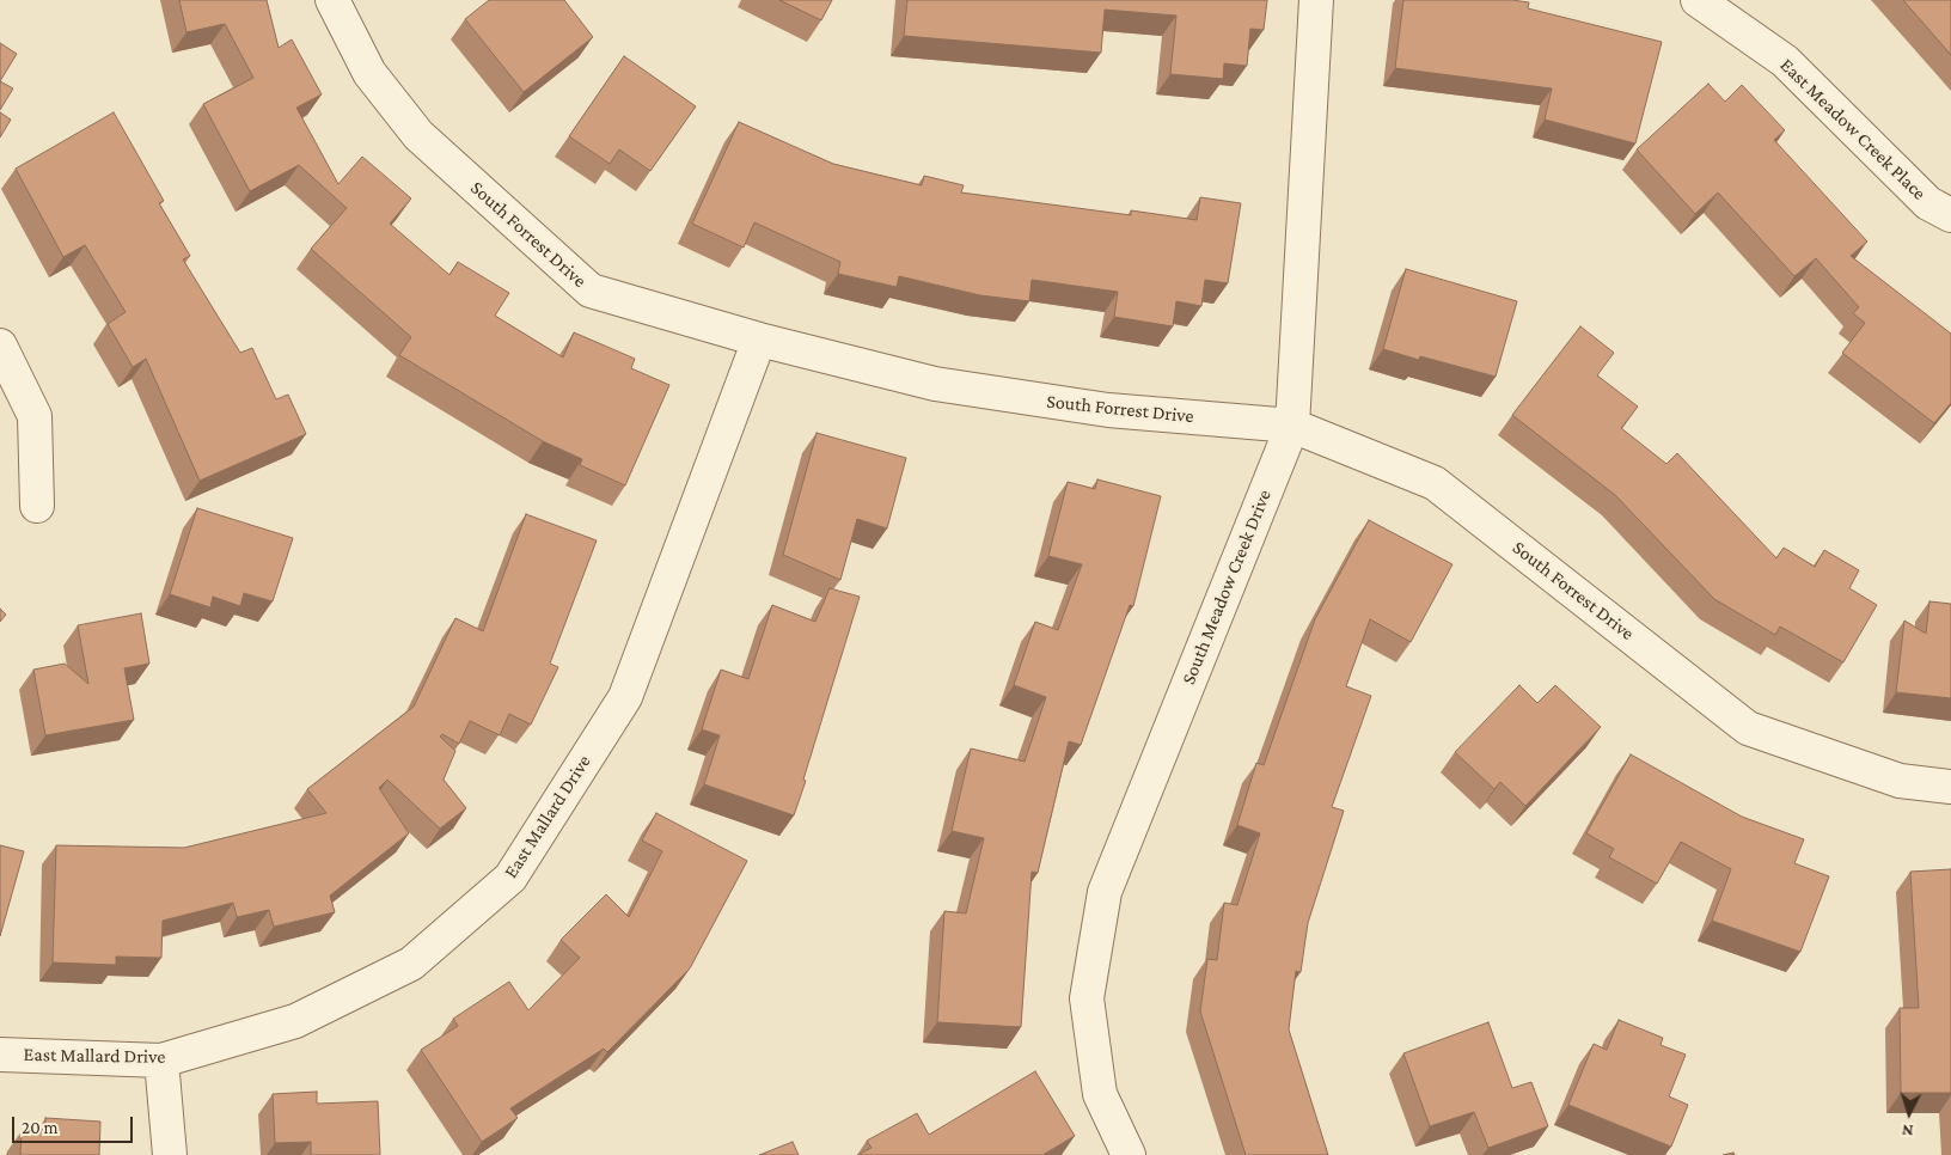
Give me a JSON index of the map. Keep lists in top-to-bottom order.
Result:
{
  "streets": {
    "street": [
      "East Meadow Creek Place",
      "South Forrest Drive",
      "South Meadow Creek Drive",
      "East Mallard Drive"
    ]
  },
  "crossings": [
    ["South Forrest Drive", "South Meadow Creek Drive"],
    ["South Forrest Drive", "East Mallard Drive"]
  ],
  "scale_bar": "20 m",
  "north": "bottom"
}
